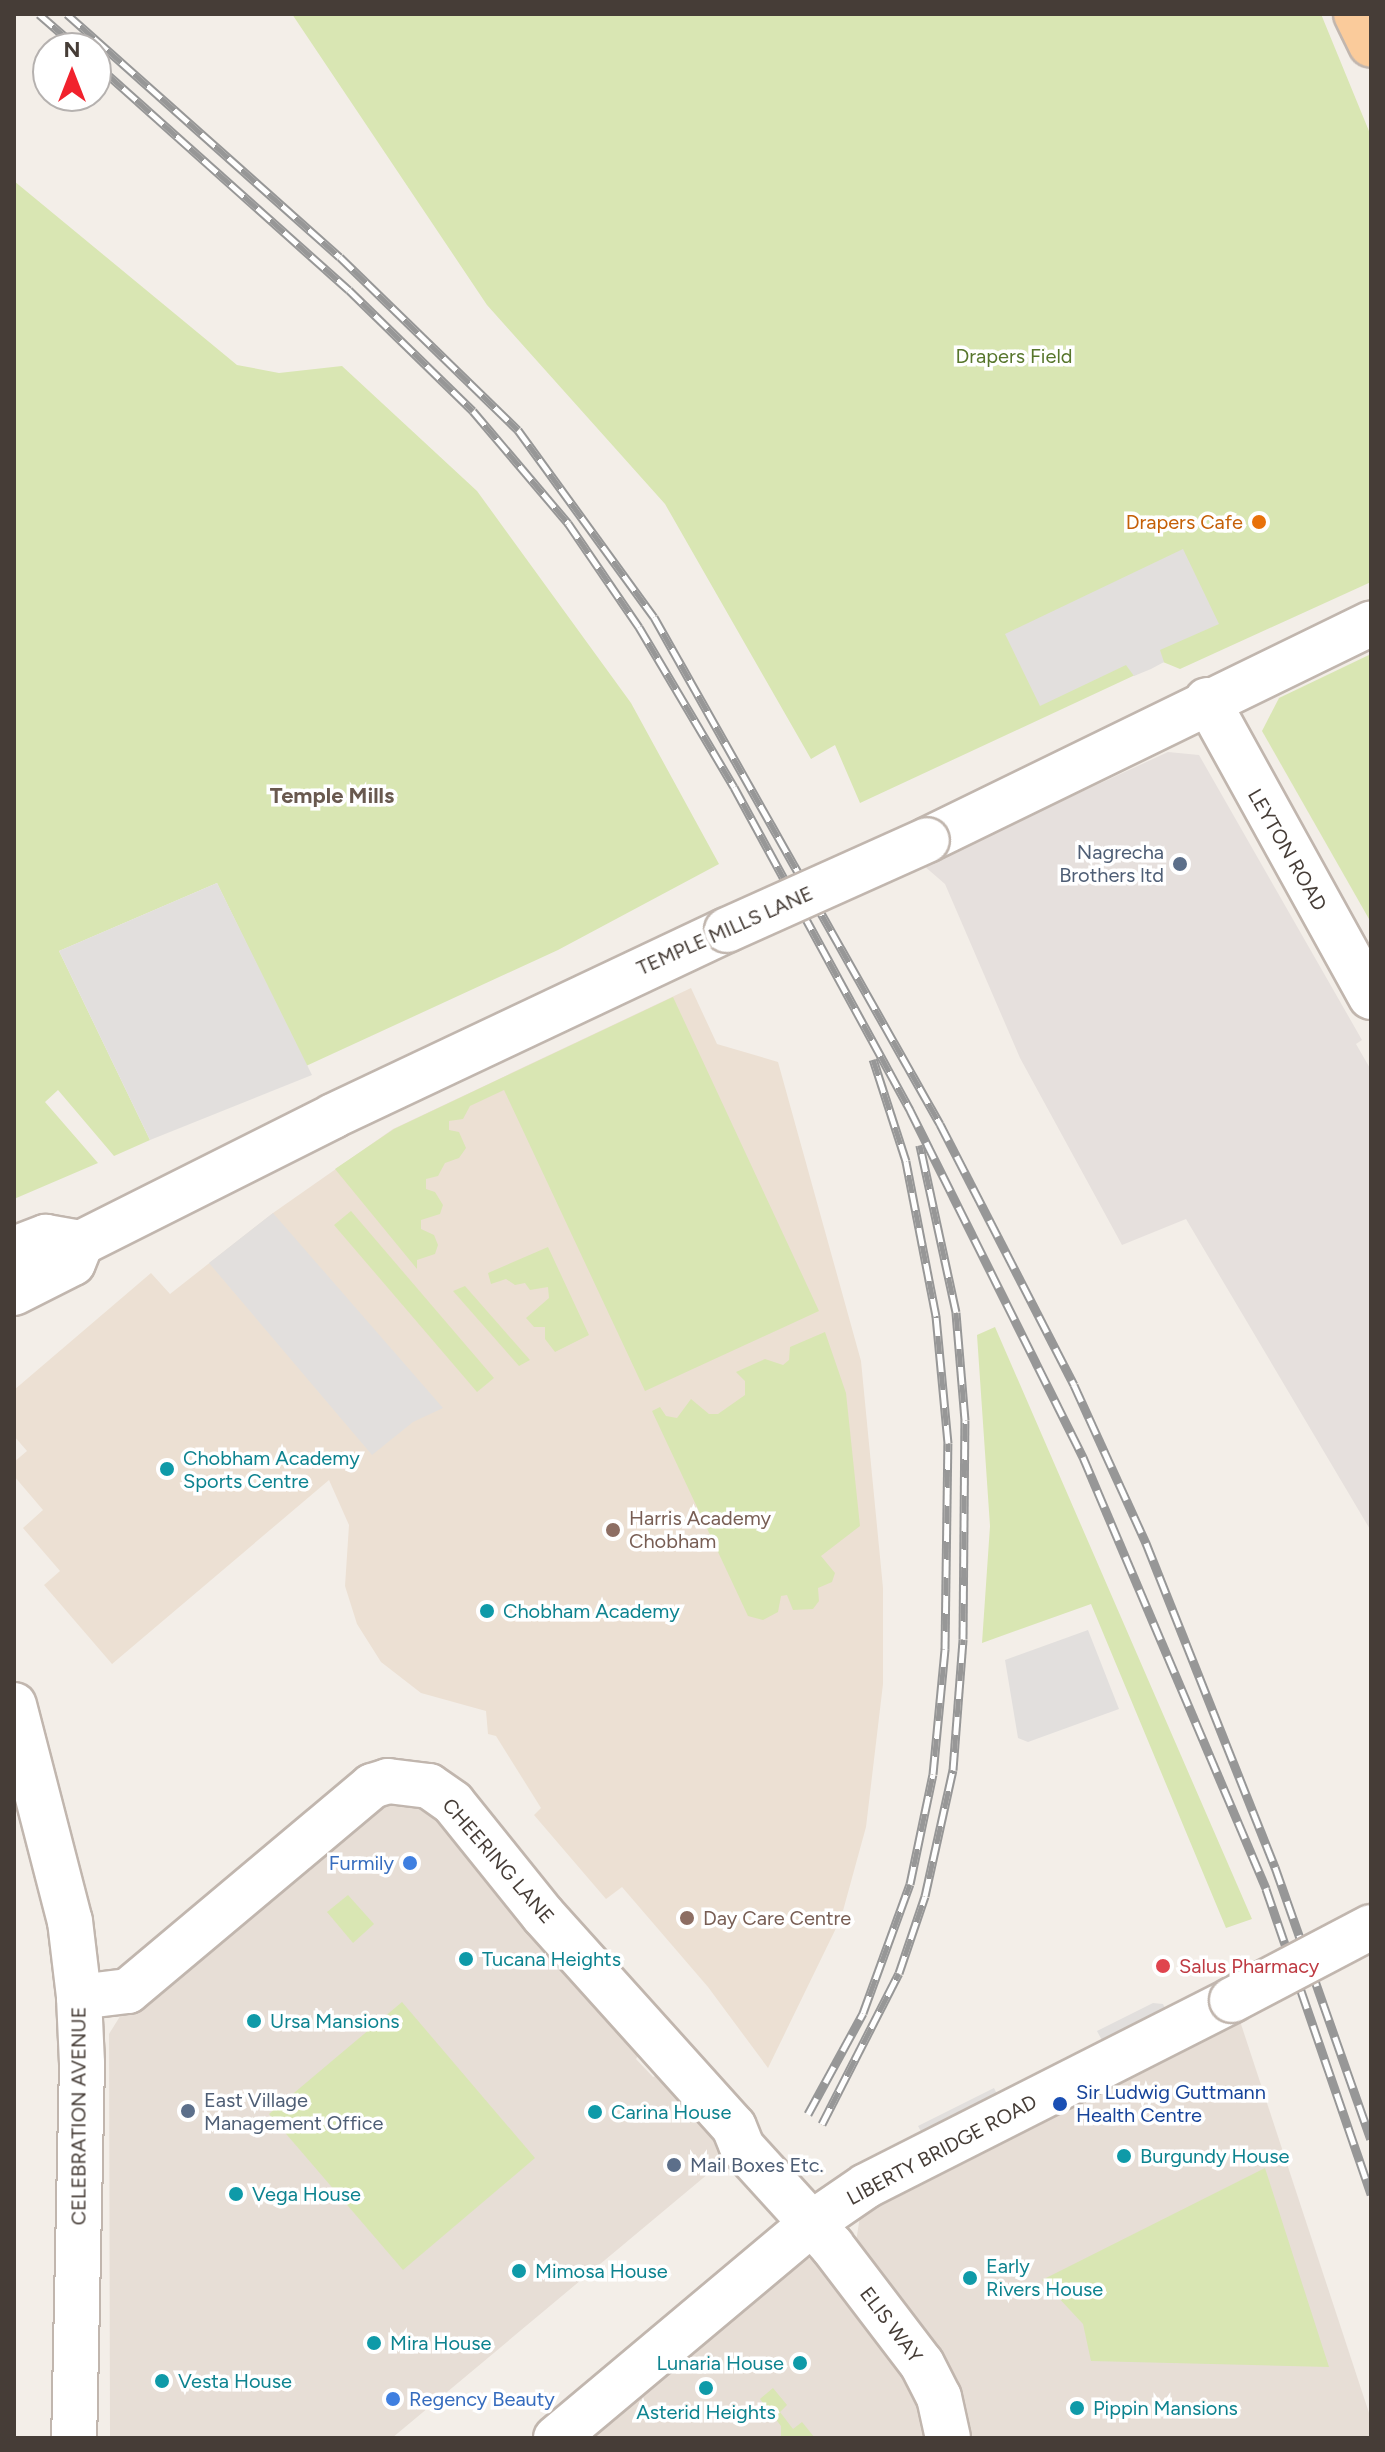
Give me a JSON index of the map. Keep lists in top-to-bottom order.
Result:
{
  "streets": {
    "street": [
      "LEYTON ROAD",
      "TEMPLE MILLS LANE",
      "CHEERING LANE",
      "CELEBRATION AVENUE",
      "LIBERTY BRIDGE ROAD",
      "ELIS WAY"
    ]
  },
  "crossings": [
    ["LEYTON ROAD", "TEMPLE MILLS LANE"],
    ["CHEERING LANE", "CELEBRATION AVENUE"],
    ["CHEERING LANE", "LIBERTY BRIDGE ROAD"],
    ["CHEERING LANE", "ELIS WAY"],
    ["LIBERTY BRIDGE ROAD", "ELIS WAY"]
  ],
  "districts": ["Temple Mills"],
  "parks": ["Drapers Field"],
  "places": [
    "Drapers Cafe",
    "Nagrecha Brothers ltd",
    "Chobham Academy Sports Centre",
    "Harris Academy Chobham",
    "Chobham Academy",
    "Furmily",
    "Day Care Centre",
    "Tucana Heights",
    "Salus Pharmacy",
    "Ursa Mansions",
    "Sir Ludwig Guttmann Health Centre",
    "East Village Management Office",
    "Carina House",
    "Burgundy House",
    "Mail Boxes Etc.",
    "Vega House",
    "Mimosa House",
    "Early Rivers House",
    "Mira House",
    "Lunaria House",
    "Vesta House",
    "Asterid Heights",
    "Regency Beauty",
    "Pippin Mansions"
  ],
  "north": "top"
}
